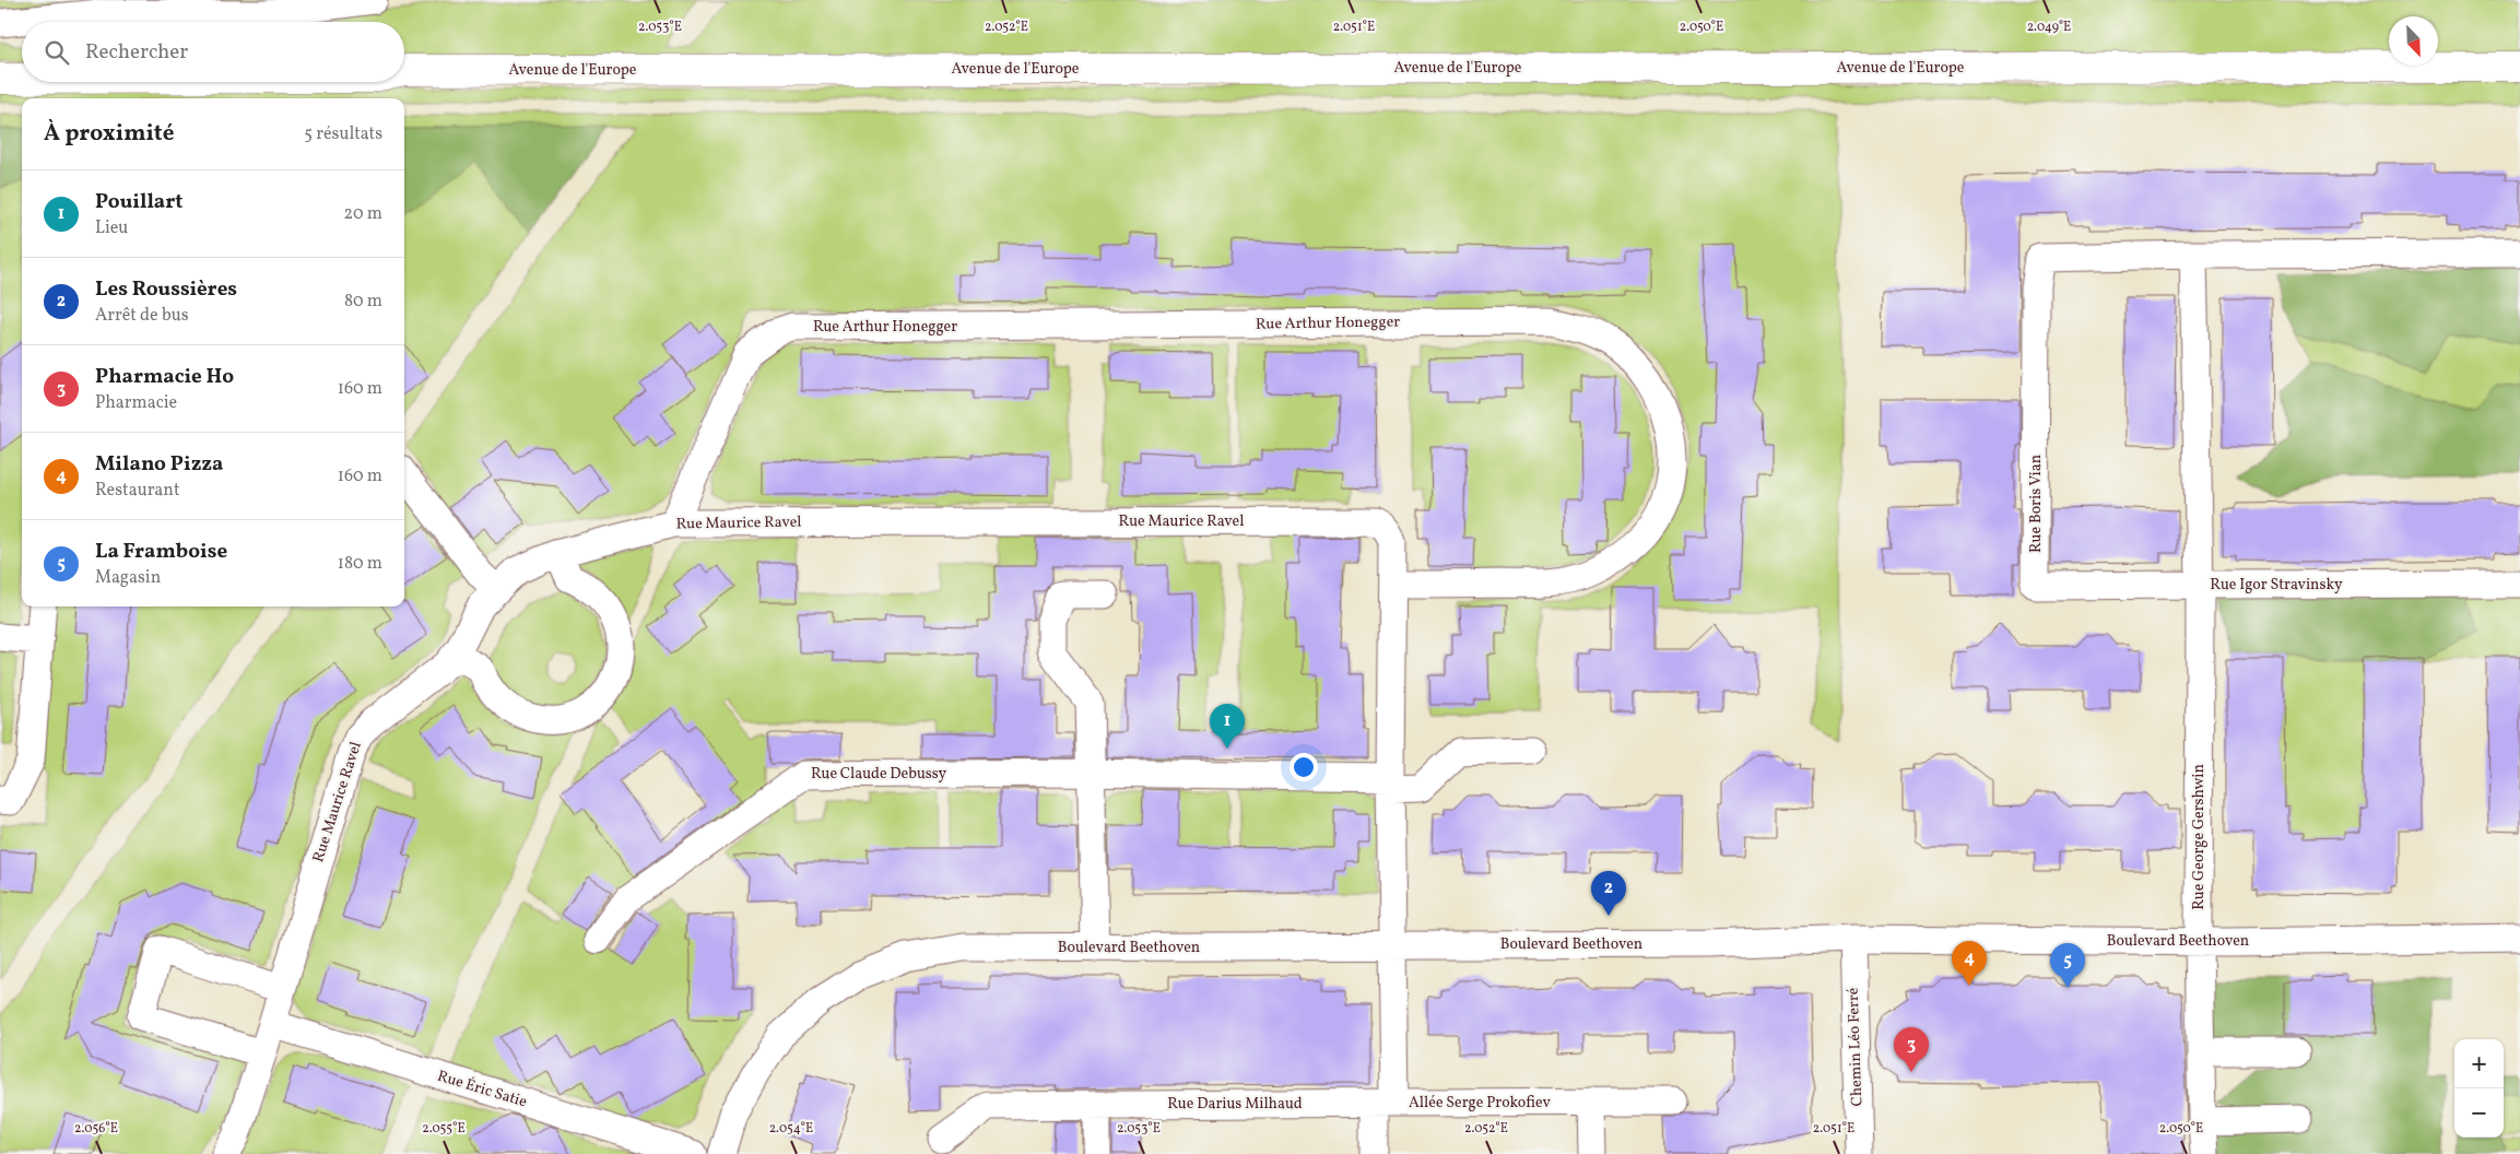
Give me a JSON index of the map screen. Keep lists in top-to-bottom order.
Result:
{
  "streets": {
    "main road": ["Avenue de l'Europe"],
    "street": [
      "Rue Arthur Honegger",
      "Rue Boris Vian",
      "Rue Maurice Ravel",
      "Rue Igor Stravinsky",
      "Rue Claude Debussy",
      "Rue George Gershwin",
      "Boulevard Beethoven",
      "Chemin Léo Ferré",
      "Rue Éric Satie",
      "Allée Serge Prokofiev",
      "Rue Darius Milhaud"
    ]
  },
  "crossings": [
    ["Rue Arthur Honegger", "Rue Maurice Ravel"],
    ["Rue Boris Vian", "Rue Igor Stravinsky"],
    ["Rue Boris Vian", "Rue George Gershwin"],
    ["Rue Maurice Ravel", "Rue Claude Debussy"],
    ["Rue Maurice Ravel", "Boulevard Beethoven"],
    ["Rue Maurice Ravel", "Rue Éric Satie"],
    ["Rue Maurice Ravel", "Allée Serge Prokofiev"],
    ["Rue Igor Stravinsky", "Rue George Gershwin"],
    ["Rue George Gershwin", "Boulevard Beethoven"],
    ["Boulevard Beethoven", "Chemin Léo Ferré"],
    ["Boulevard Beethoven", "Allée Serge Prokofiev"],
    ["Allée Serge Prokofiev", "Rue Darius Milhaud"]
  ],
  "north": "bottom right",
  "page": {
    "search": "Rechercher",
    "heading": ["À proximité", "5 résultats"],
    "list": [
      {
        "mark": "1",
        "name": "Pouillart",
        "note": "Lieu",
        "value": "20 m"
      },
      {
        "mark": "2",
        "name": "Les Roussières",
        "note": "Arrêt de bus",
        "value": "80 m"
      },
      {
        "mark": "3",
        "name": "Pharmacie Ho",
        "note": "Pharmacie",
        "value": "160 m"
      },
      {
        "mark": "4",
        "name": "Milano Pizza",
        "note": "Restaurant",
        "value": "160 m"
      },
      {
        "mark": "5",
        "name": "La Framboise",
        "note": "Magasin",
        "value": "180 m"
      }
    ],
    "pins": [
      "1",
      "2",
      "4",
      "5",
      "3"
    ],
    "map_buttons": ["+", "−"]
  },
  "coordinates": [
    "2.053°E",
    "2.052°E",
    "2.051°E",
    "2.050°E",
    "2.049°E",
    "2.056°E",
    "2.055°E",
    "2.054°E"
  ]
}
